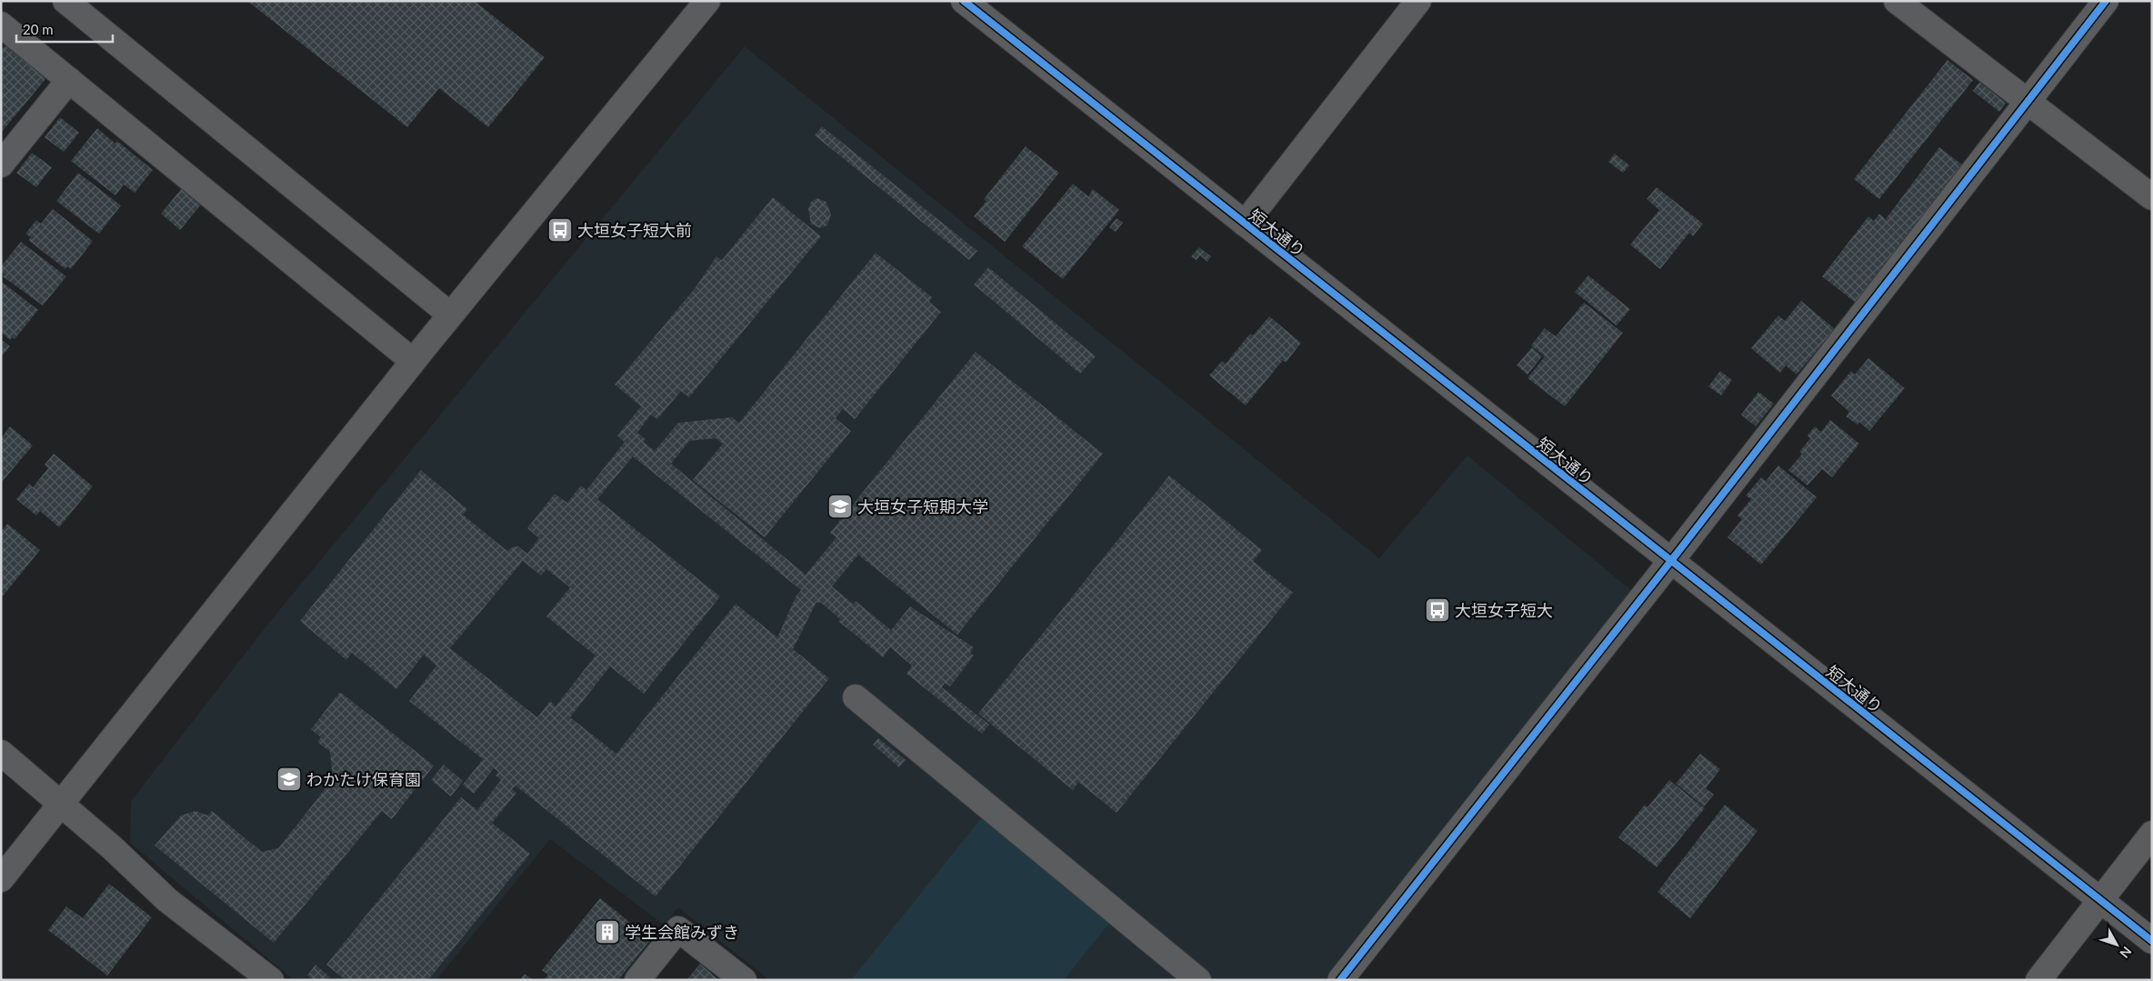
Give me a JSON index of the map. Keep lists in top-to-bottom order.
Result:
{
  "streets": {
    "street": ["短大通り"]
  },
  "places": {
    "bus stop": ["大垣女子短大前", "大垣女子短大"],
    "school or university": ["大垣女子短期大学", "わかたけ保育園"],
    "building": ["学生会館みずき"]
  },
  "scale_bar": "20 m",
  "north": "bottom right"
}
